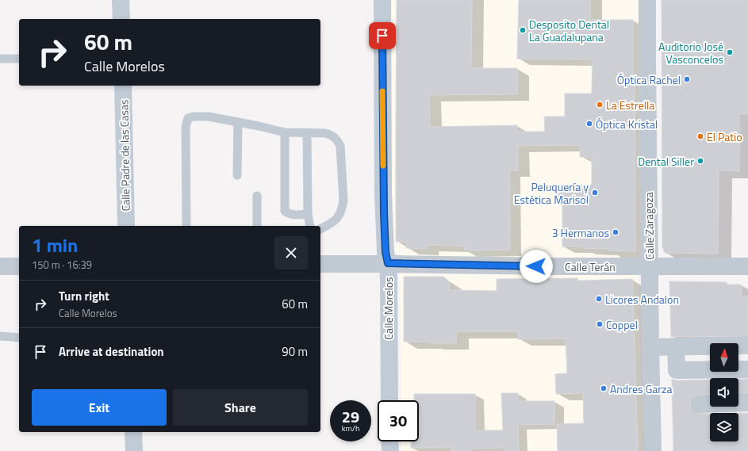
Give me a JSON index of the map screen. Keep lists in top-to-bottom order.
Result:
{
  "streets": {
    "street": [
      "Calle Padre de las Casas",
      "Calle Zaragoza",
      "Calle Terán",
      "Calle Morelos"
    ]
  },
  "crossings": [
    ["Calle Zaragoza", "Calle Terán"],
    ["Calle Terán", "Calle Morelos"]
  ],
  "places": [
    "Desposito Dental La Guadalupana",
    "Auditorio José Vasconcelos",
    "Óptica Rachel",
    "La Estrella",
    "Óptica Kristal",
    "El Patio",
    "Dental Siller",
    "Peluquería y Estética Marisol",
    "3 Hermanos",
    "Licores Andalon",
    "Coppel",
    "Andres Garza"
  ],
  "north": "top",
  "page": {
    "turn": ["60 m", "Calle Morelos"],
    "heading": ["1 min", "150 m · 16:39"],
    "list": [
      {
        "name": "Turn right",
        "note": "Calle Morelos",
        "value": "60 m"
      },
      {
        "name": "Arrive at destination",
        "value": "90 m"
      }
    ],
    "buttons": ["Exit", "Share"],
    "speed": "29 km/h",
    "limit": "30"
  }
}
